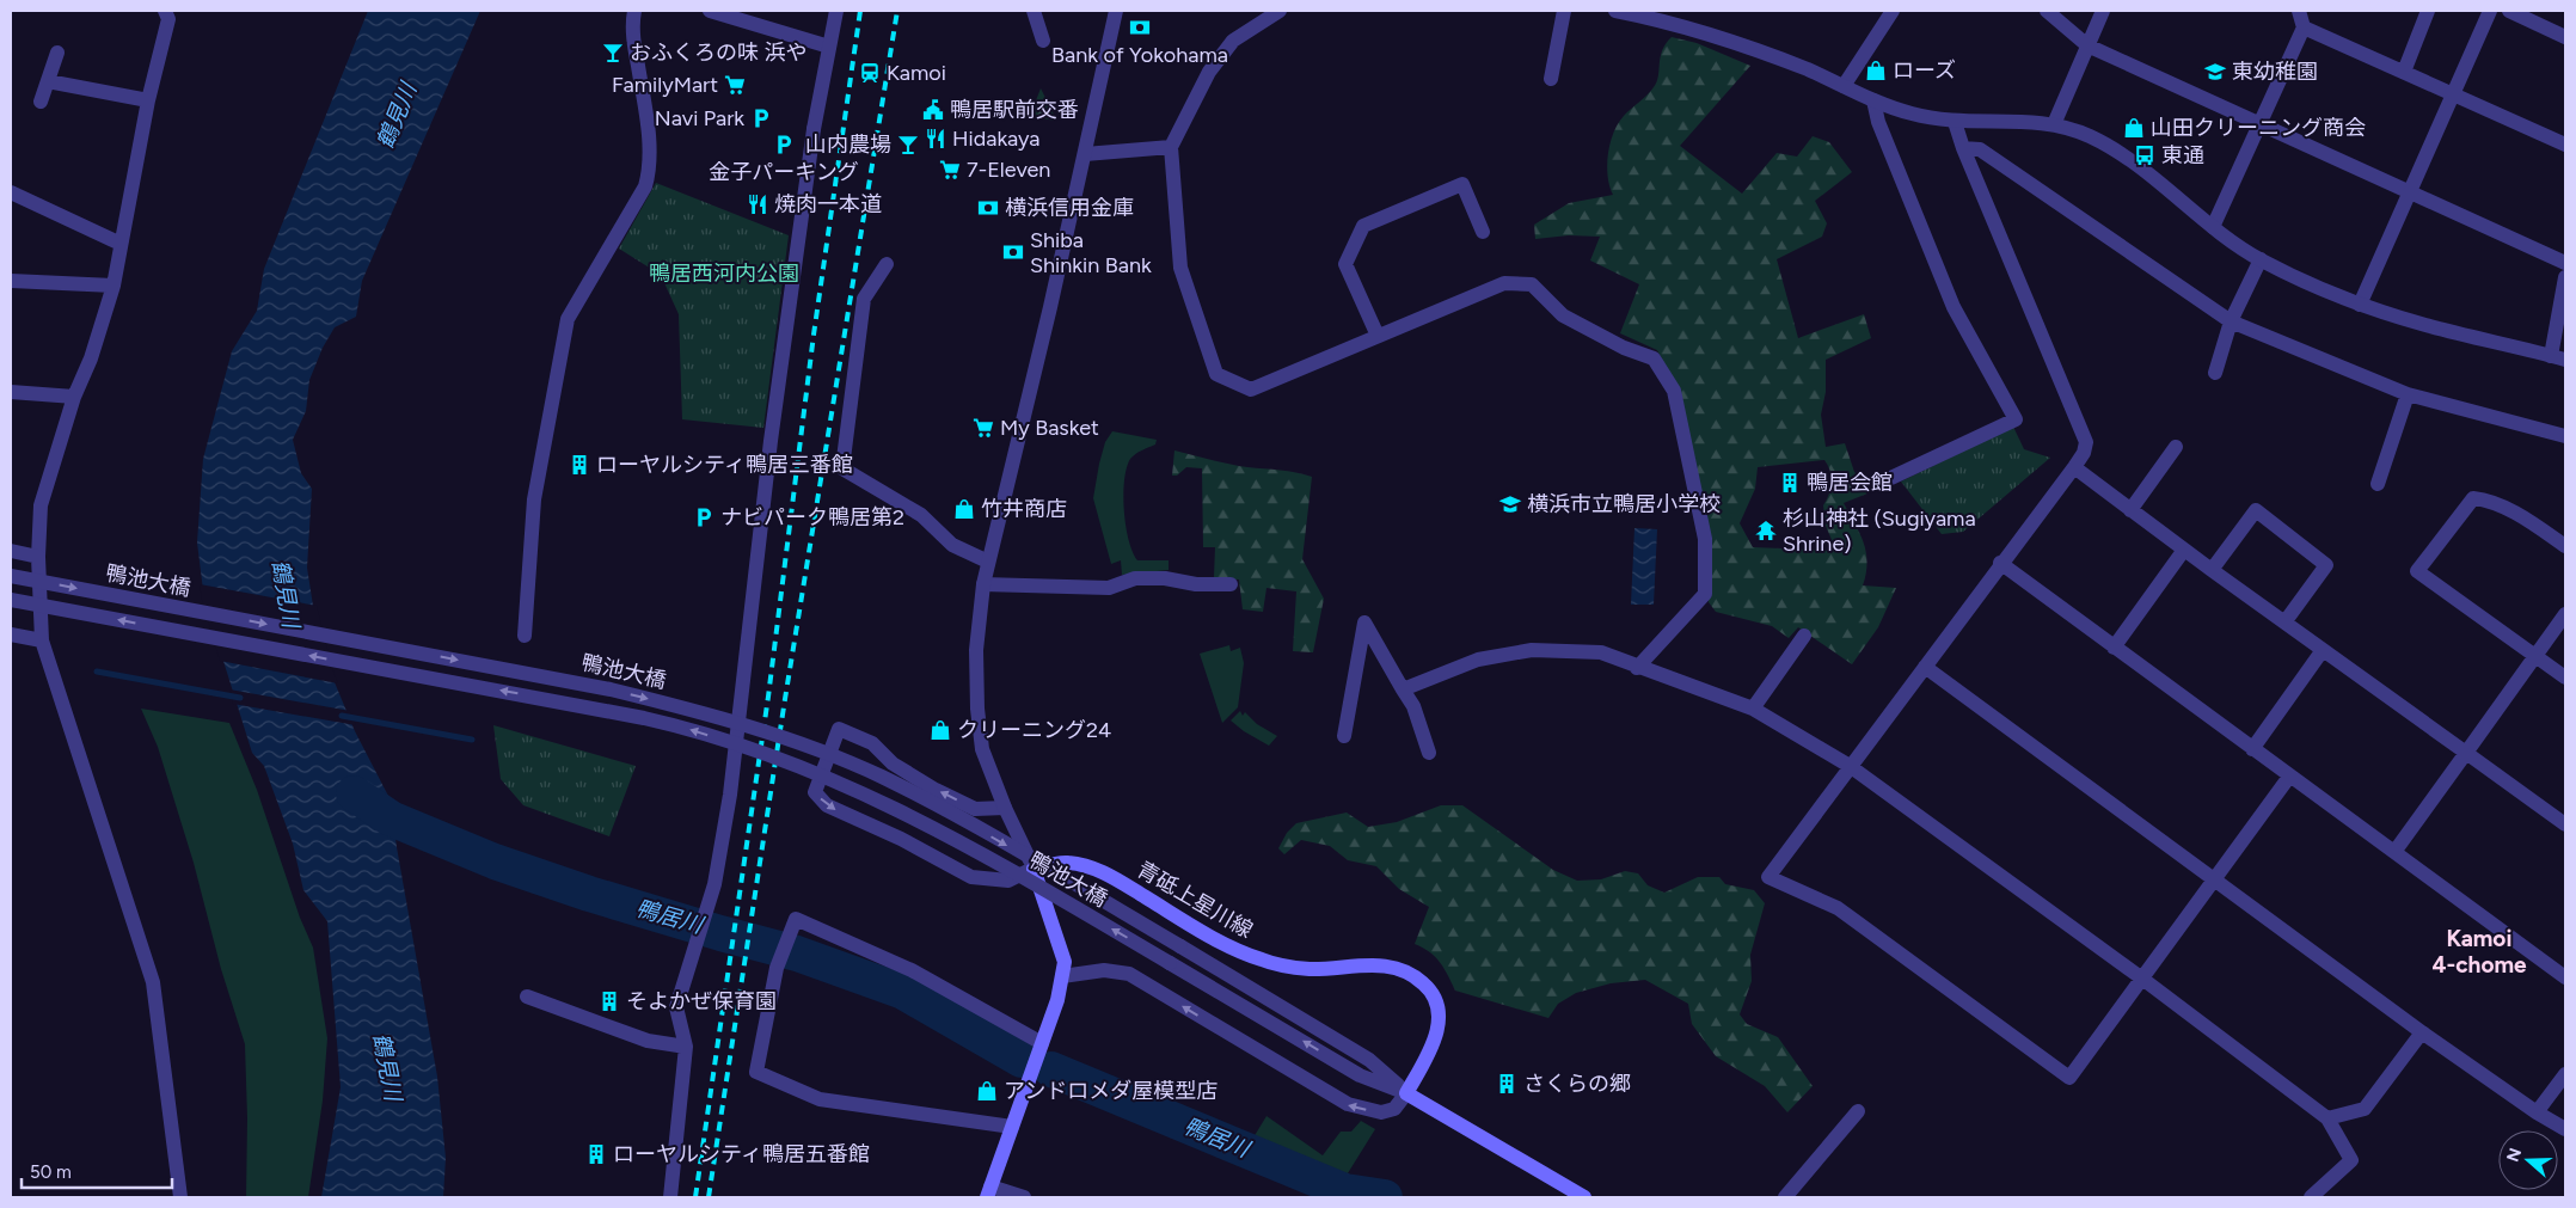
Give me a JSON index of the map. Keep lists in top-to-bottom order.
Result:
{
  "streets": {
    "main road": ["青砥上星川線"],
    "street": ["鴨池大橋"]
  },
  "crossings": [
    ["鴨池大橋", "青砥上星川線"]
  ],
  "districts": ["Kamoi 4-chome"],
  "water": ["鶴見川", "鴨居川"],
  "parks": ["鴨居西河内公園"],
  "places": {
    "bank": ["Bank of Yokohama", "横浜信用金庫", "Shiba Shinkin Bank"],
    "bar": ["おふくろの味 浜や", "山内農場"],
    "shop": [
      "ローズ",
      "山田クリーニング商会",
      "竹井商店",
      "クリーニング24",
      "アンドロメダ屋模型店"
    ],
    "school or university": ["東幼稚園", "横浜市立鴨居小学校"],
    "station": ["Kamoi"],
    "supermarket": ["FamilyMart", "7-Eleven", "My Basket"],
    "public building": ["鴨居駅前交番"],
    "parking": ["Navi Park", "金子パーキング", "ナビパーク鴨居第2"],
    "restaurant": ["Hidakaya", "焼肉一本道"],
    "bus stop": ["東通"],
    "building": [
      "ローヤルシティ鴨居三番館",
      "鴨居会館",
      "そよかぜ保育園",
      "さくらの郷",
      "ローヤルシティ鴨居五番館"
    ],
    "temple": ["杉山神社 (Sugiyama Shrine)"]
  },
  "scale_bar": "50 m",
  "north": "left"
}
